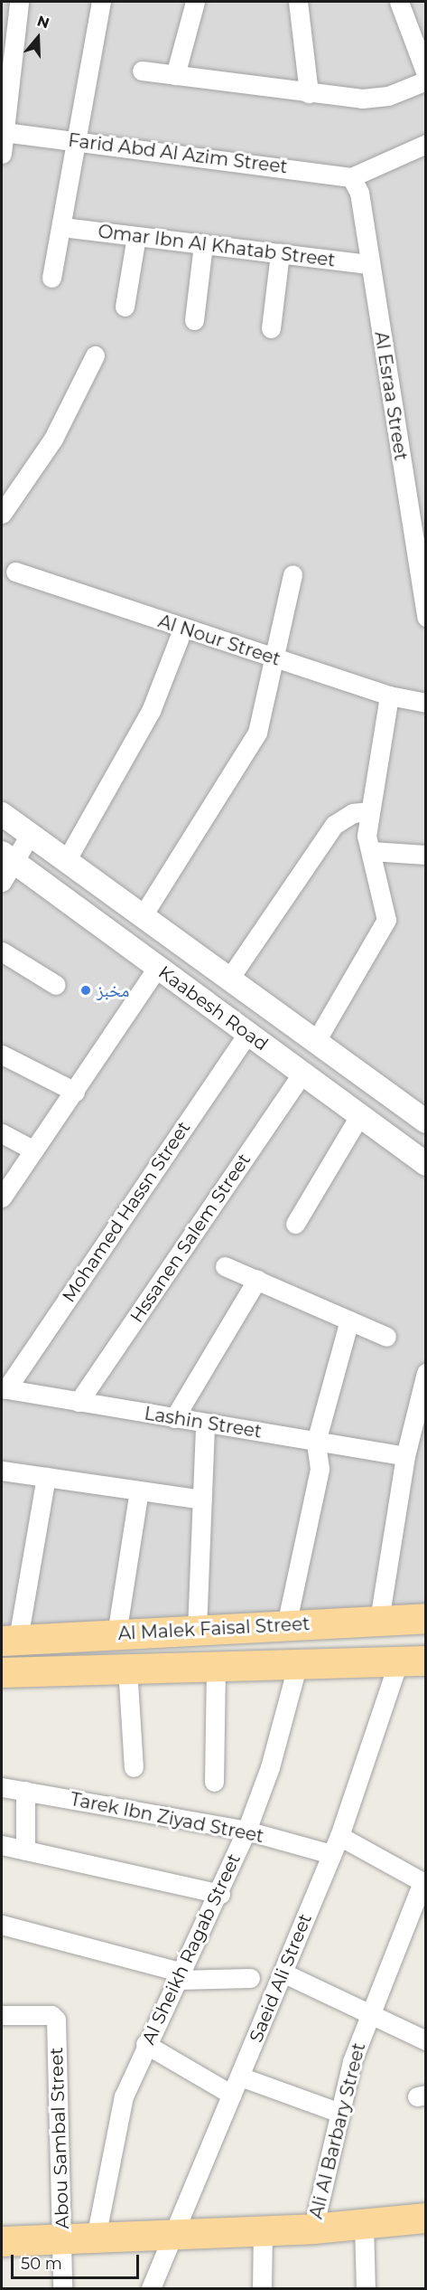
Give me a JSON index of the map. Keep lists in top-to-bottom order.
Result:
{
  "streets": {
    "main road": ["Al Malek Faisal Street"],
    "street": [
      "Farid Abd Al Azim Street",
      "Omar Ibn Al Khatab Street",
      "Al Esraa Street",
      "Al Nour Street",
      "Kaabesh Road",
      "Mohamed Hassn Street",
      "Hssanen Salem Street",
      "Lashin Street",
      "Tarek Ibn Ziyad Street",
      "Al Sheikh Ragab Street",
      "Saeid Ali Street",
      "Ali Al Barbary Street",
      "Abou Sambal Street"
    ]
  },
  "crossings": [
    ["Farid Abd Al Azim Street", "Al Esraa Street"],
    ["Omar Ibn Al Khatab Street", "Al Esraa Street"],
    ["Kaabesh Road", "Mohamed Hassn Street"],
    ["Kaabesh Road", "Hssanen Salem Street"],
    ["Mohamed Hassn Street", "Lashin Street"],
    ["Hssanen Salem Street", "Lashin Street"],
    ["Al Malek Faisal Street", "Al Sheikh Ragab Street"],
    ["Al Malek Faisal Street", "Saeid Ali Street"],
    ["Tarek Ibn Ziyad Street", "Al Sheikh Ragab Street"],
    ["Tarek Ibn Ziyad Street", "Saeid Ali Street"]
  ],
  "places": ["مخبز"],
  "scale_bar": "50 m",
  "north": "top"
}
